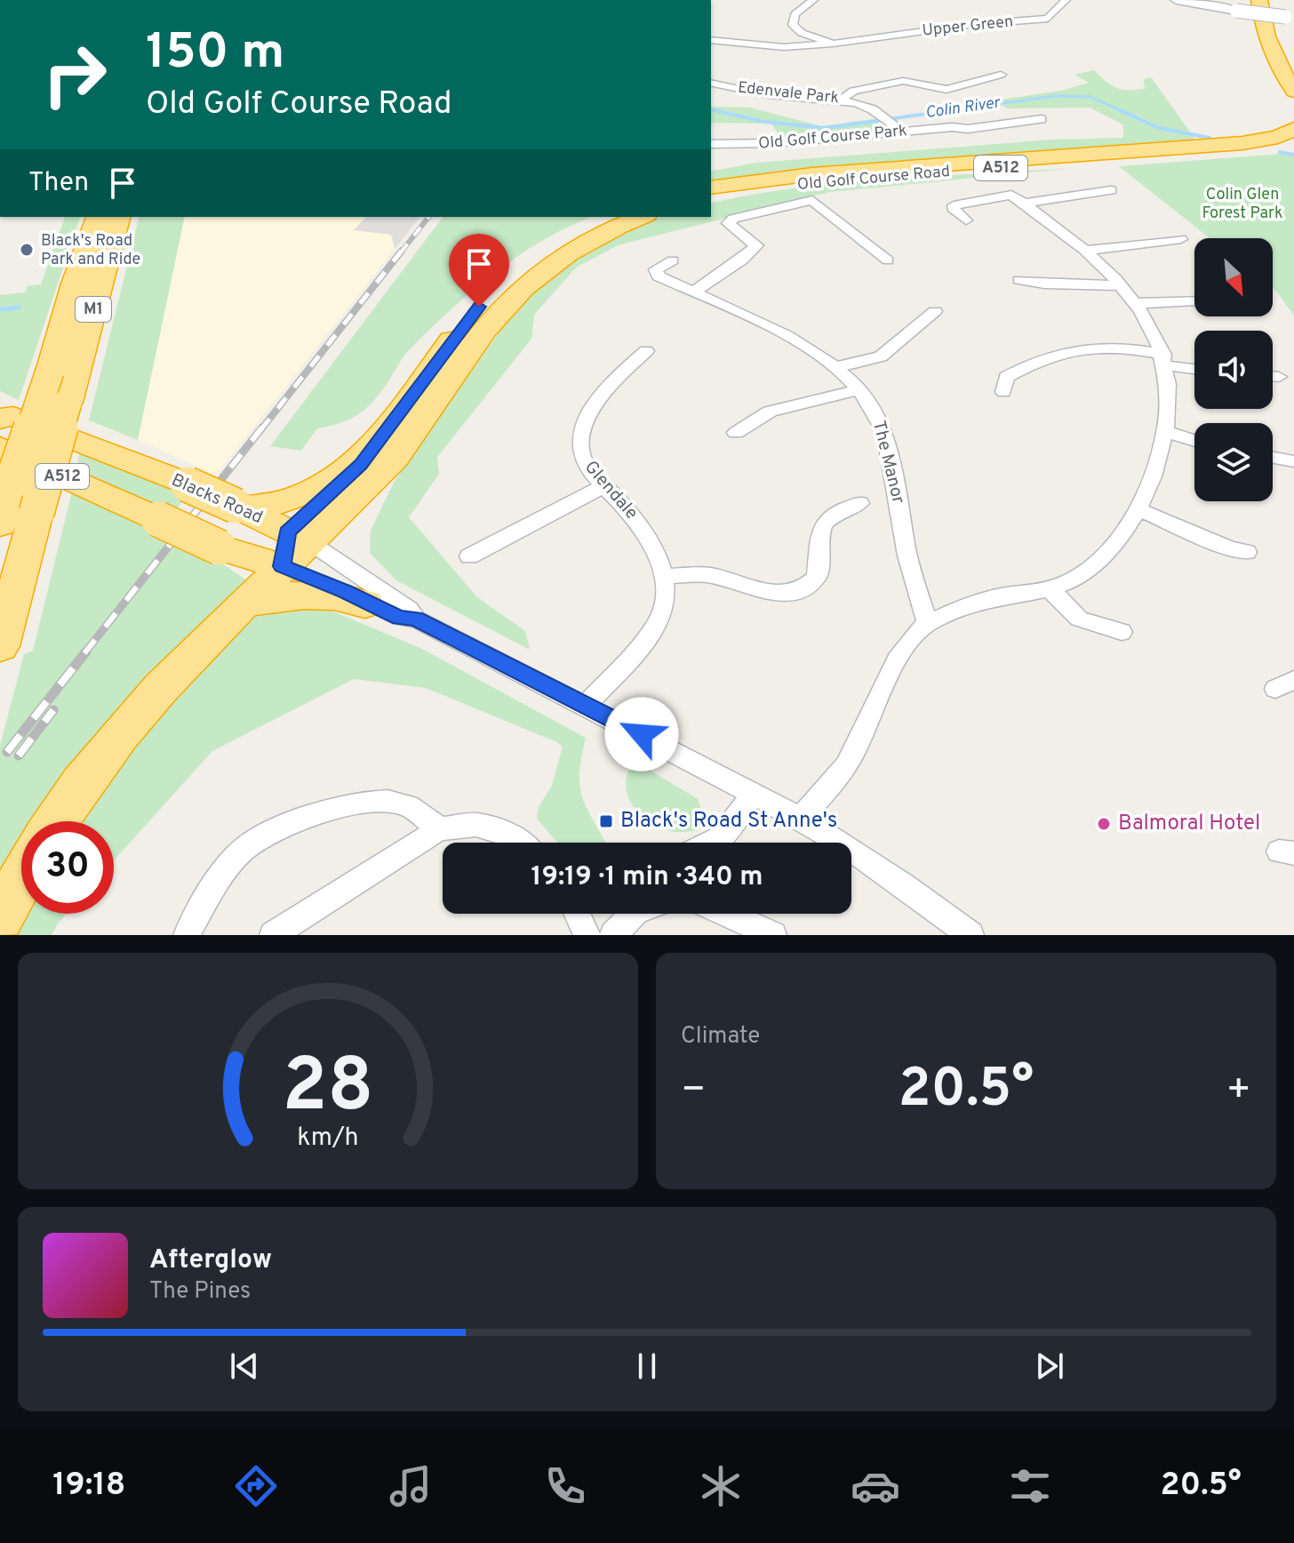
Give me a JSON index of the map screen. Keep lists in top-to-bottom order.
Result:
{
  "streets": {
    "highway": [
      "A512",
      "Old Golf Course Road",
      "M1",
      "Blacks Road"
    ],
    "street": [
      "Upper Green",
      "Edenvale Park",
      "Old Golf Course Park",
      "The Manor",
      "Glendale"
    ]
  },
  "crossings": [
    ["Edenvale Park", "Old Golf Course Park"],
    ["Glendale", "Blacks Road"]
  ],
  "water": ["Colin River"],
  "parks": ["Colin Glen Forest Park"],
  "places": {
    "other": ["Black's Road Park and Ride", "Balmoral Hotel"],
    "transit": ["Black's Road St Anne's"]
  },
  "north": "bottom right",
  "page": {
    "turn": ["150 m", "Old Golf Course Road"],
    "then": "Then",
    "limit": "30",
    "trip": "19:19 · 1 min · 340 m",
    "tile": "Climate",
    "heat": ["−", "20.5°", "+"],
    "song": ["Afterglow", "The Pines"],
    "tabs": ["19:18", "20.5°"],
    "gauge": ["28", "km/h"]
  }
}
